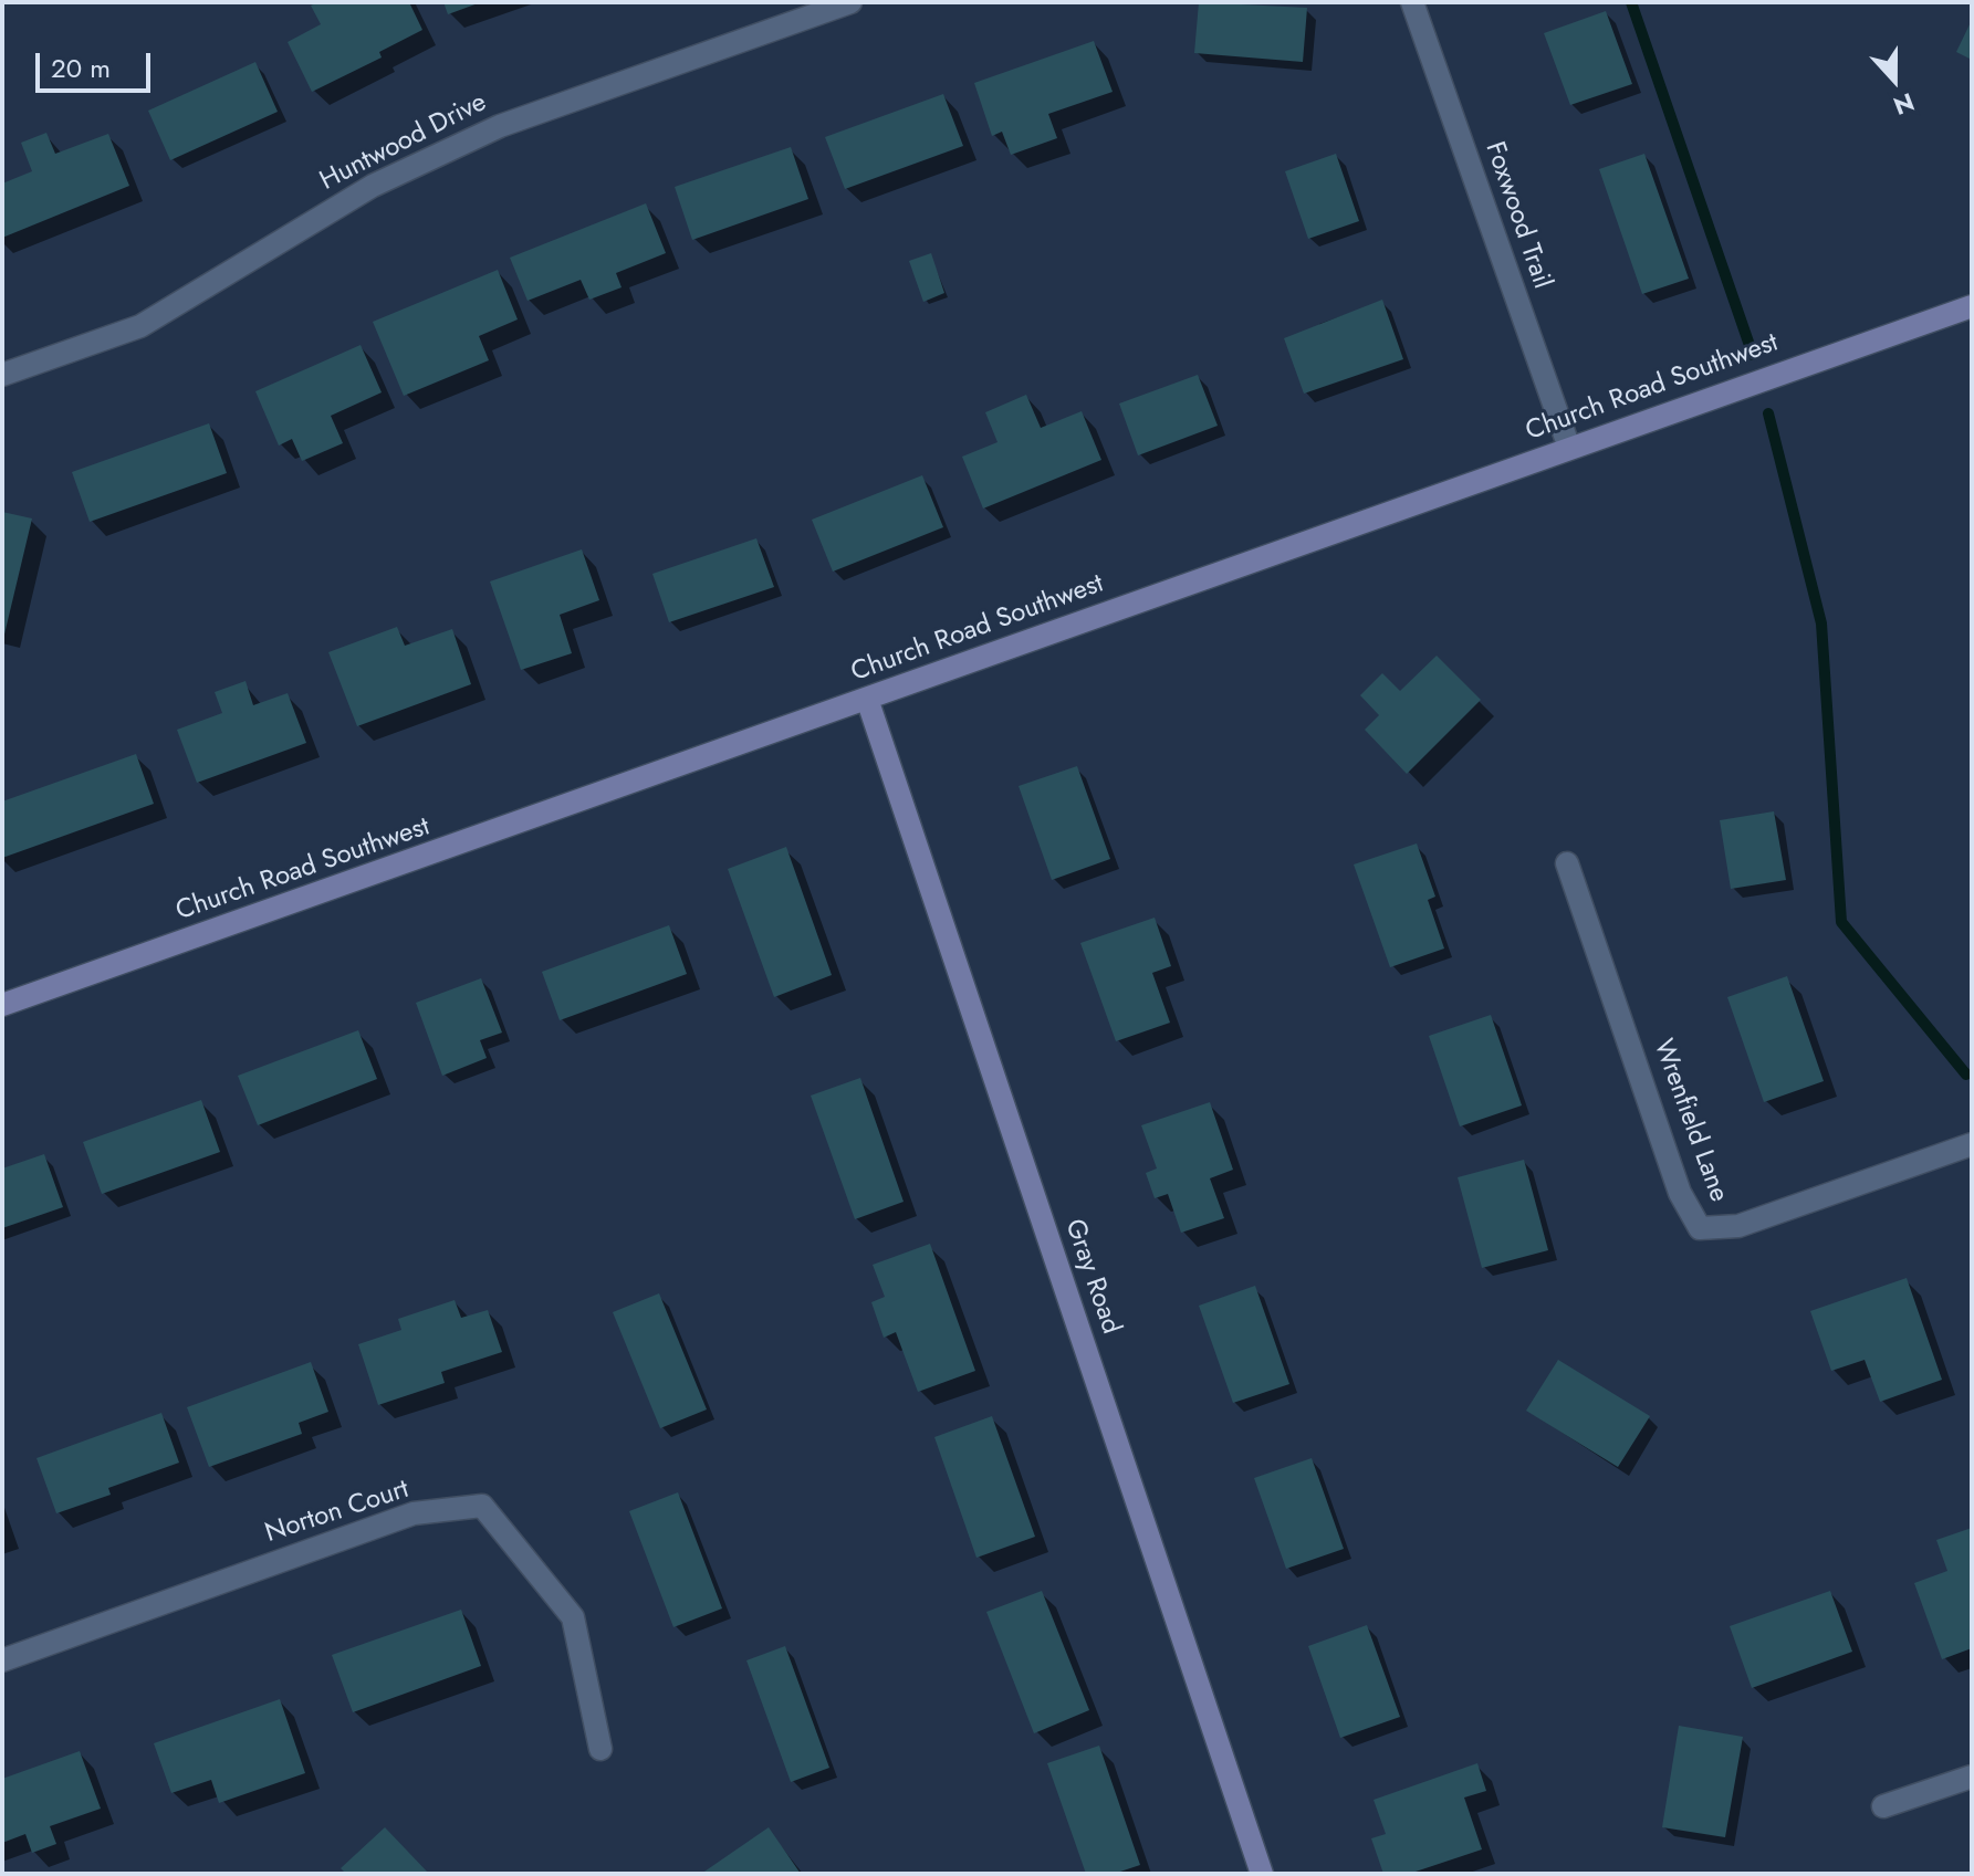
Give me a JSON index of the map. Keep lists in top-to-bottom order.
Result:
{
  "streets": {
    "street": [
      "Huntwood Drive",
      "Foxwood Trail",
      "Church Road Southwest",
      "Wrenfield Lane",
      "Gray Road",
      "Norton Court"
    ]
  },
  "crossings": [
    ["Foxwood Trail", "Church Road Southwest"],
    ["Church Road Southwest", "Gray Road"]
  ],
  "scale_bar": "20 m",
  "north": "bottom"
}
